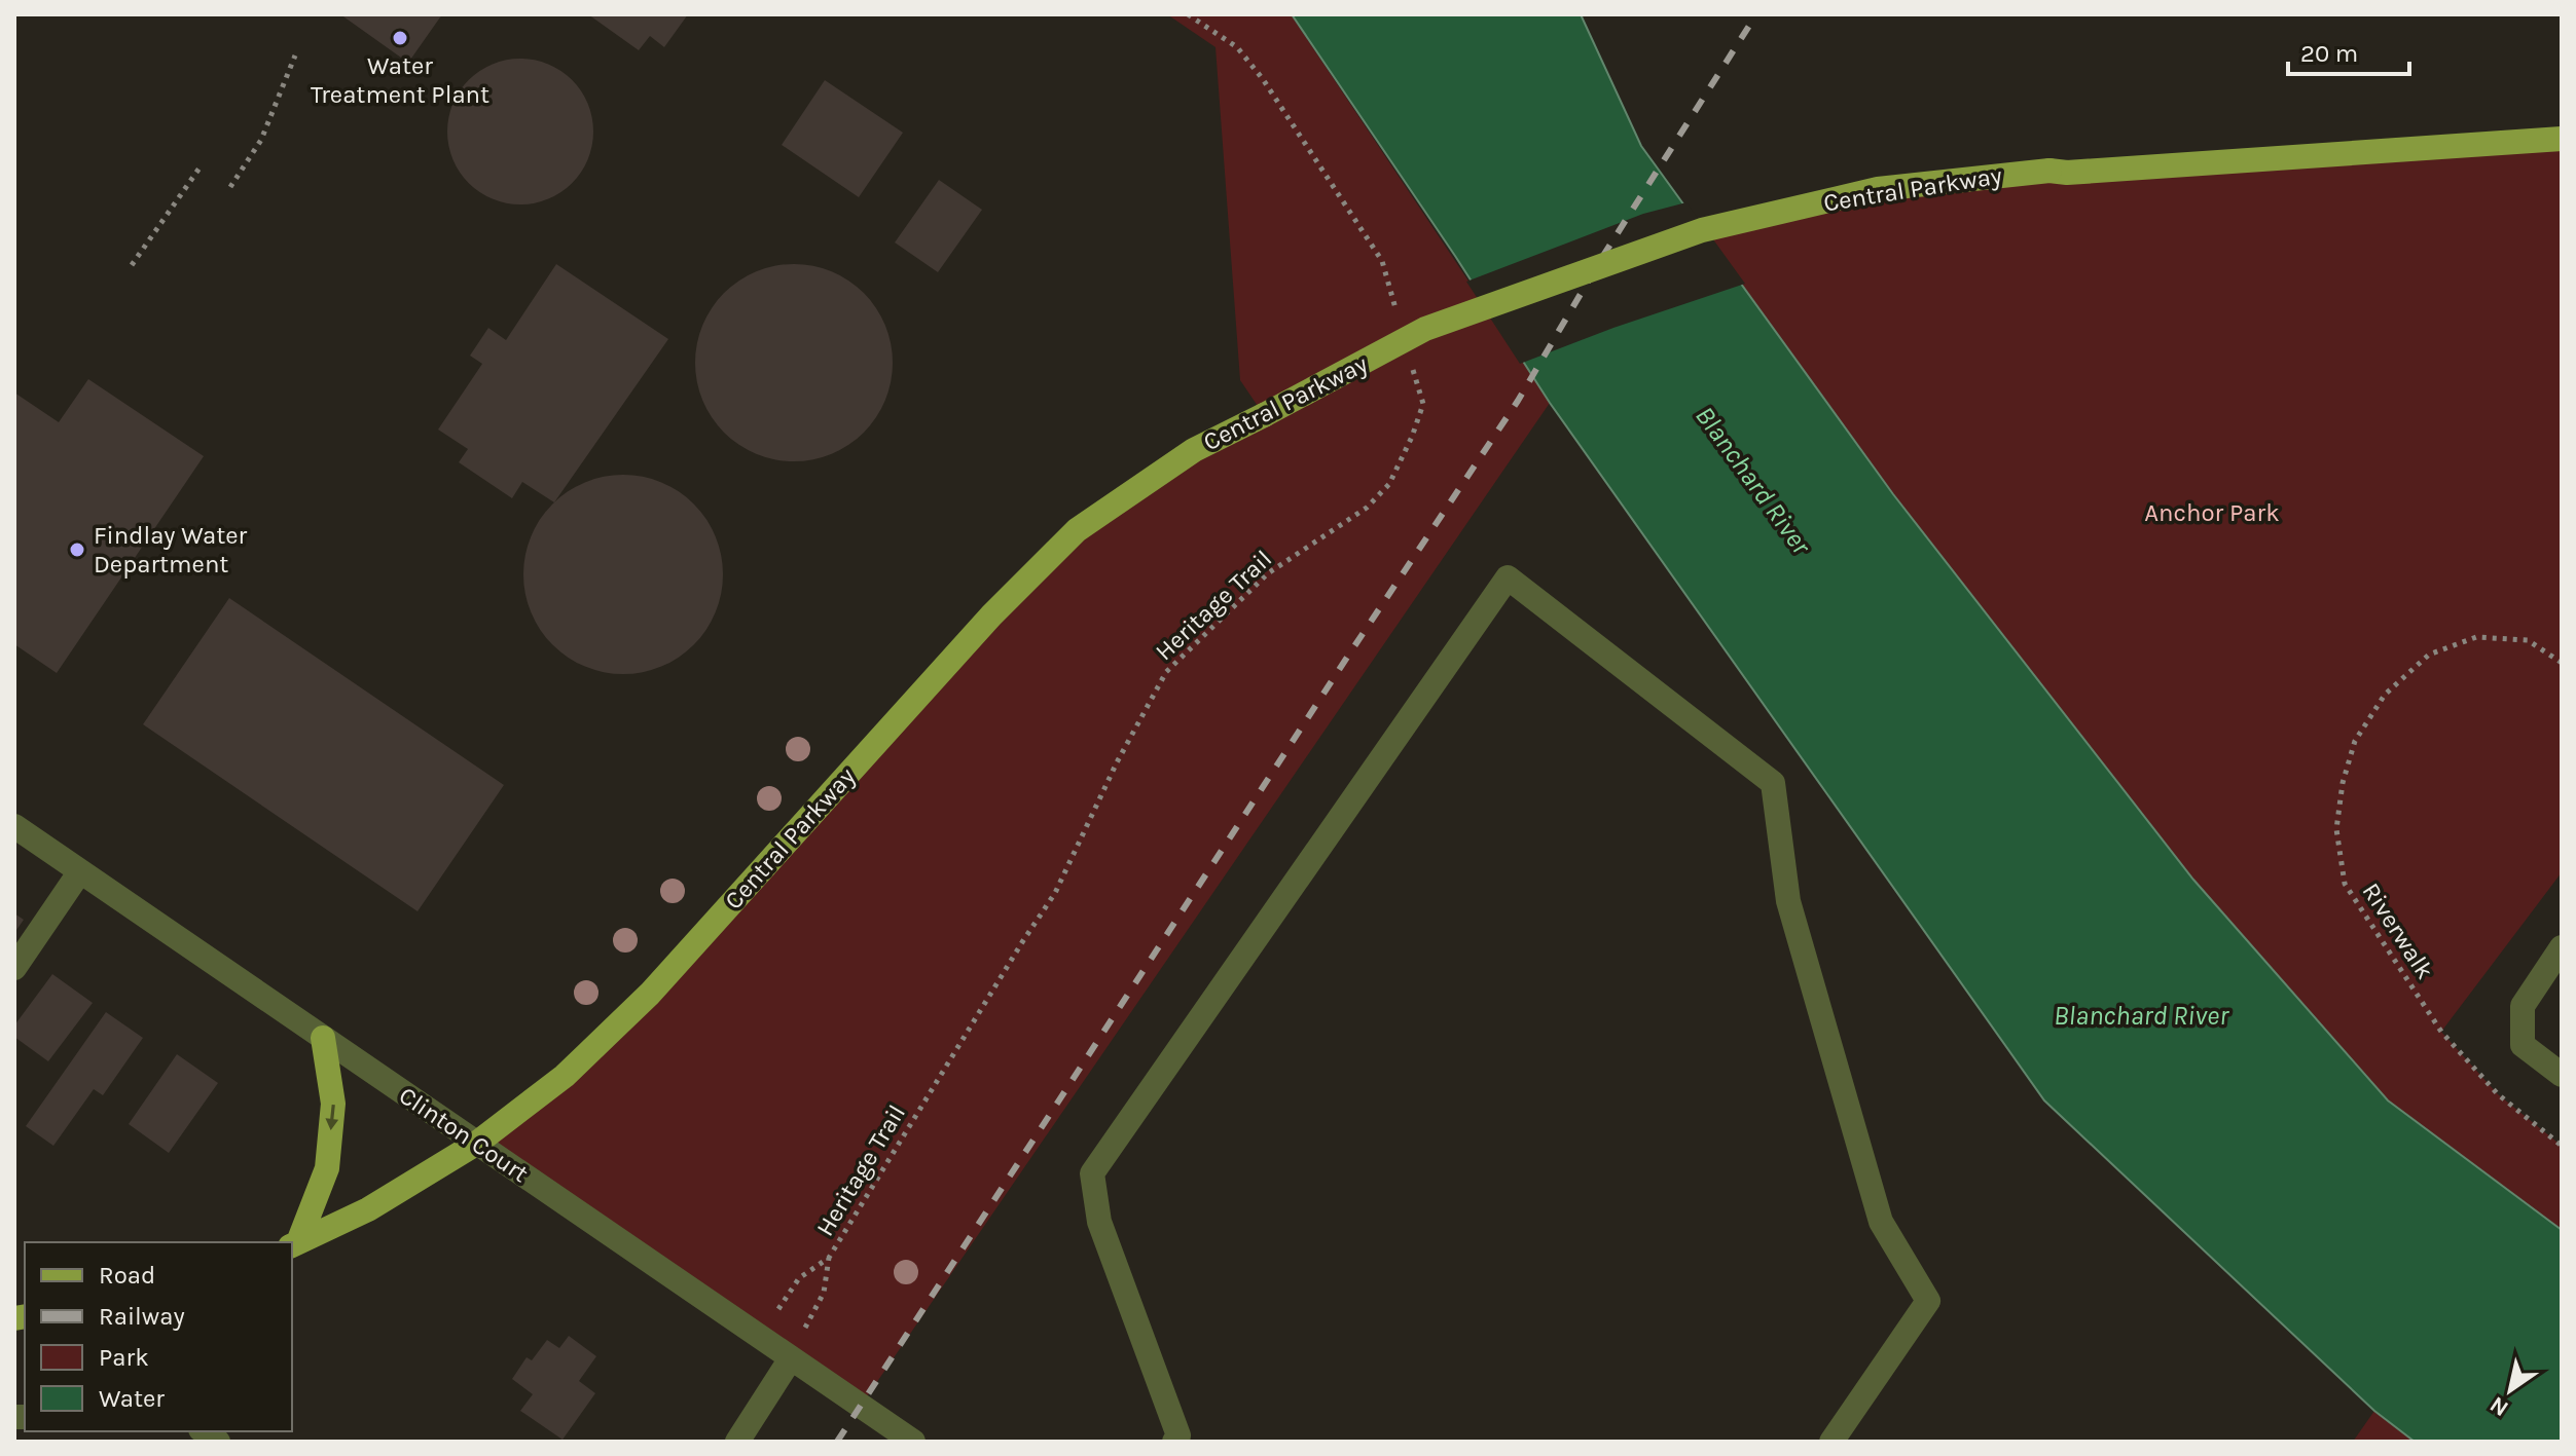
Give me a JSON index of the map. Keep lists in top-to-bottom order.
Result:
{
  "streets": {
    "main road": ["Central Parkway"],
    "street": ["Clinton Court"],
    "path": ["Heritage Trail", "Riverwalk"]
  },
  "crossings": [
    ["Central Parkway", "Clinton Court"],
    ["Heritage Trail", "Clinton Court"]
  ],
  "water": ["Blanchard River"],
  "parks": ["Anchor Park"],
  "places": ["Water Treatment Plant", "Findlay Water Department"],
  "legend": [
    "Road",
    "Railway",
    "Park",
    "Water"
  ],
  "scale_bar": "20 m",
  "north": "bottom left"
}
